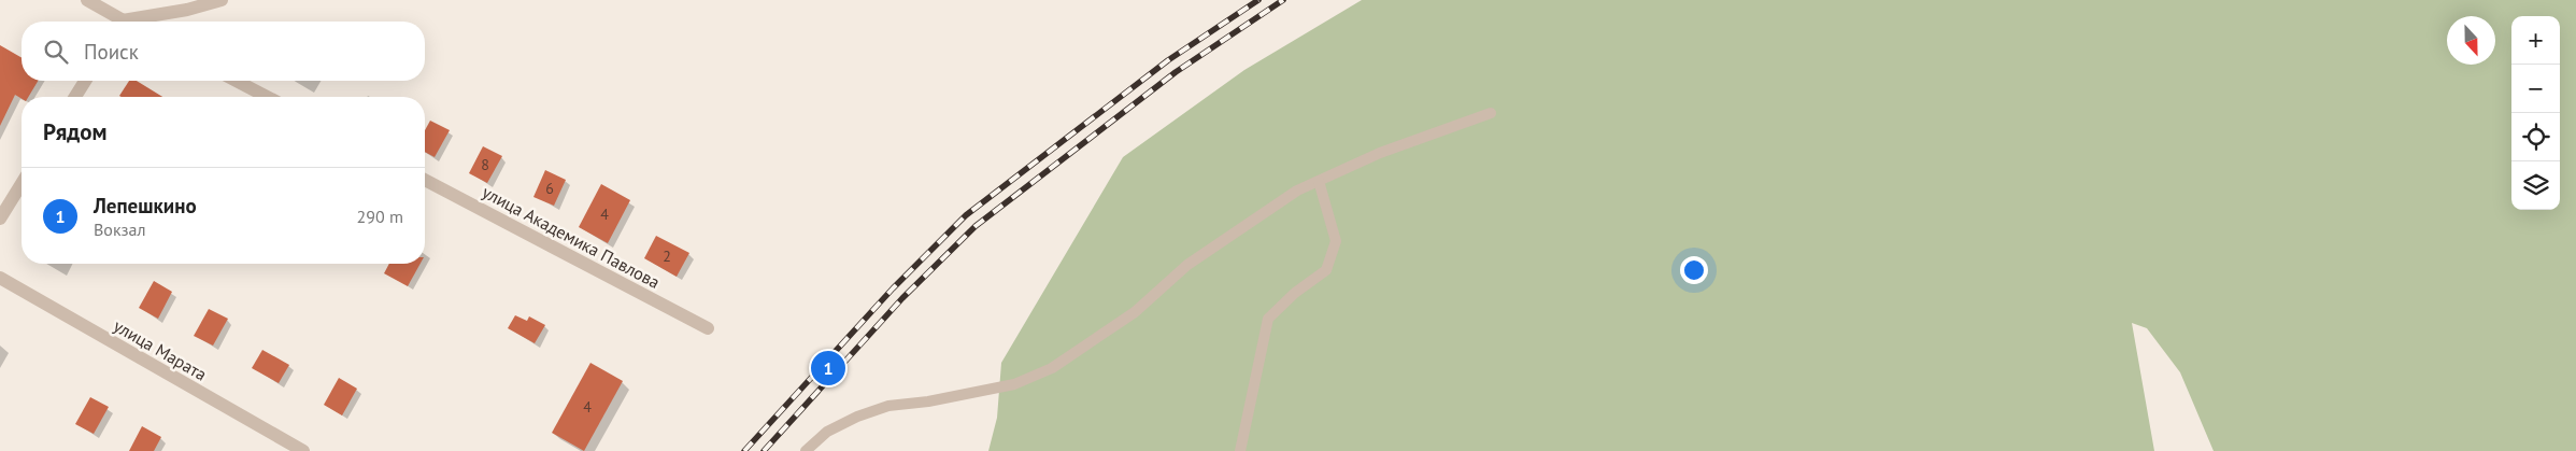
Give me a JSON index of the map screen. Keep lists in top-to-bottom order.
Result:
{
  "streets": {
    "street": ["улица Академика Павлова", "улица Марата"]
  },
  "house_numbers": [
    "8",
    "6",
    "4",
    "2",
    "4"
  ],
  "north": "bottom",
  "page": {
    "map_buttons": ["+", "−"],
    "search": "Поиск",
    "heading": "Рядом",
    "list": [
      {
        "mark": "1",
        "name": "Лепешкино",
        "note": "Вокзал",
        "value": "290 m"
      }
    ],
    "pins": "1"
  }
}
